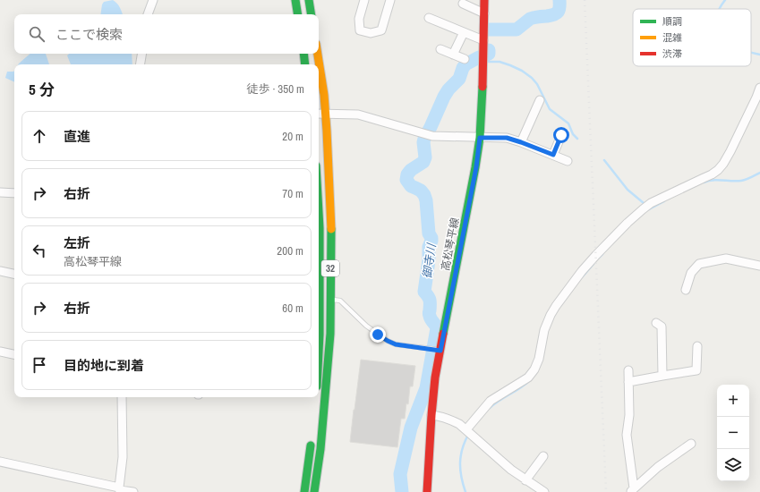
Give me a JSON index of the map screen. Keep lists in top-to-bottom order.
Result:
{
  "streets": {
    "main road": ["高松琴平線", "32"]
  },
  "water": ["御寺川"],
  "legend": ["順調", "混雑", "渋滞"],
  "page": {
    "search": "ここで検索",
    "heading": ["5 分", "徒歩 · 350 m"],
    "list": [
      ["直進", "20 m"],
      ["右折", "70 m"],
      ["左折", "高松琴平線", "200 m"],
      ["右折", "60 m"],
      "目的地に到着"
    ],
    "map_buttons": ["+", "−"]
  }
}
